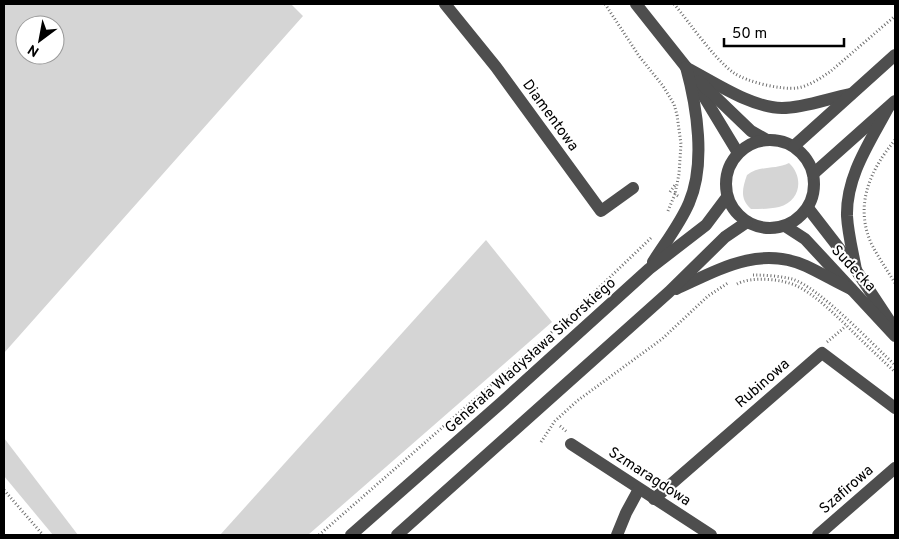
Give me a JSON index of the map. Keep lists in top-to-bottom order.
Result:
{
  "streets": {
    "street": [
      "Diamentowa",
      "Sudecka",
      "Generała Władysława Sikorskiego",
      "Rubinowa",
      "Szmaragdowa",
      "Szafirowa"
    ]
  },
  "crossings": [
    ["Sudecka", "Generała Władysława Sikorskiego"],
    ["Rubinowa", "Szmaragdowa"]
  ],
  "scale_bar": "50 m",
  "north": "bottom left"
}
